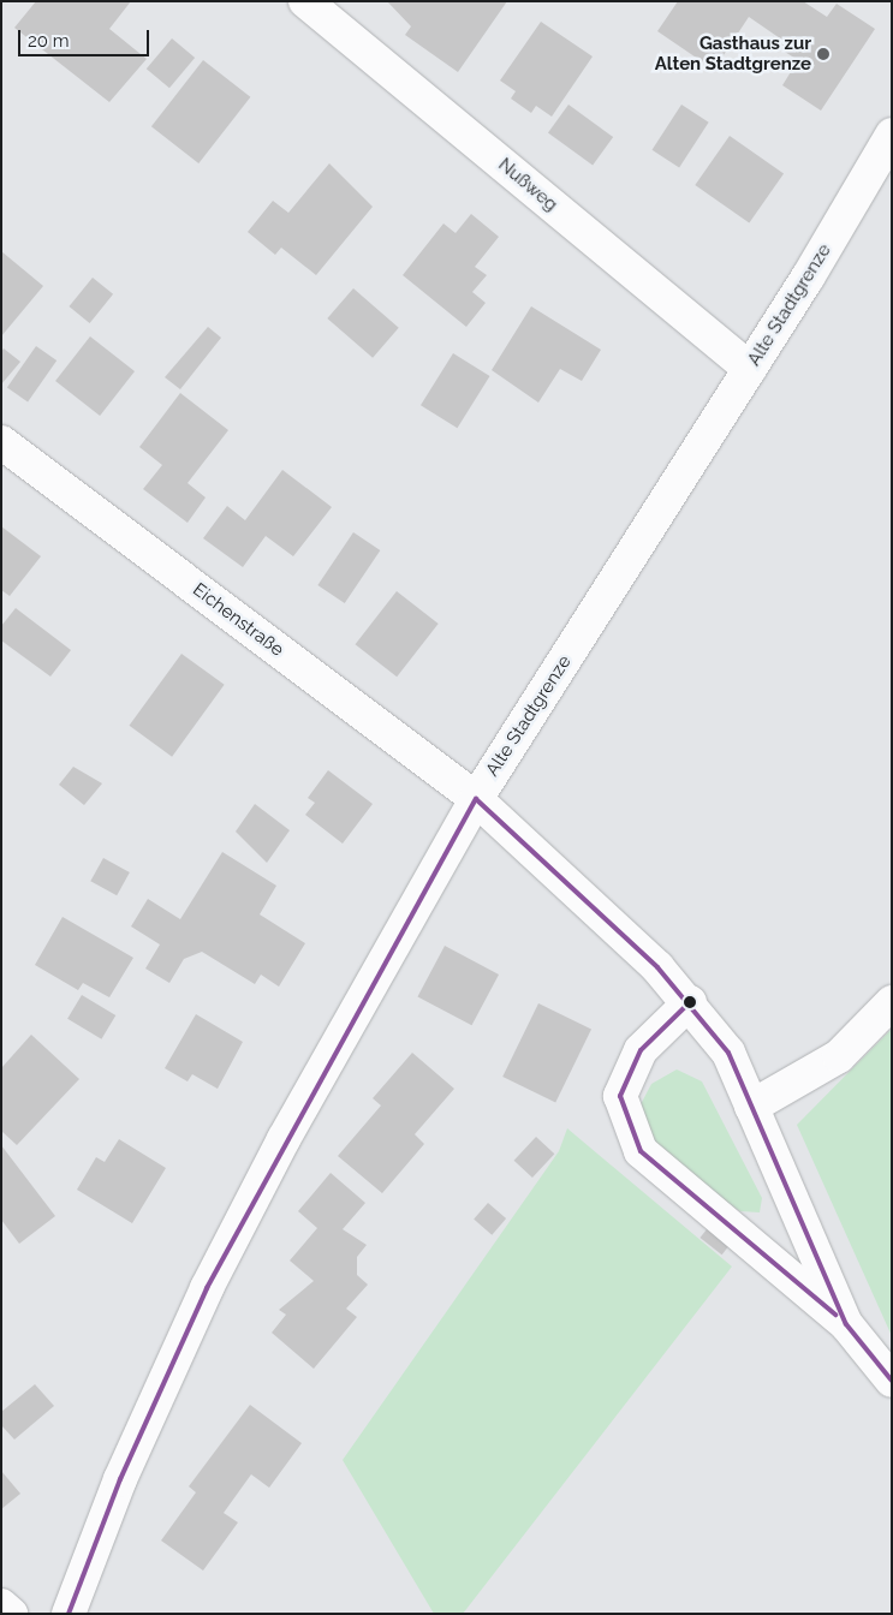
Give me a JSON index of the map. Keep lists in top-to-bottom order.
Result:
{
  "streets": {
    "street": ["Nußweg", "Alte Stadtgrenze", "Eichenstraße"]
  },
  "crossings": [
    ["Nußweg", "Alte Stadtgrenze"],
    ["Alte Stadtgrenze", "Eichenstraße"]
  ],
  "places": ["Gasthaus zur Alten Stadtgrenze"],
  "scale_bar": "20 m"
}
